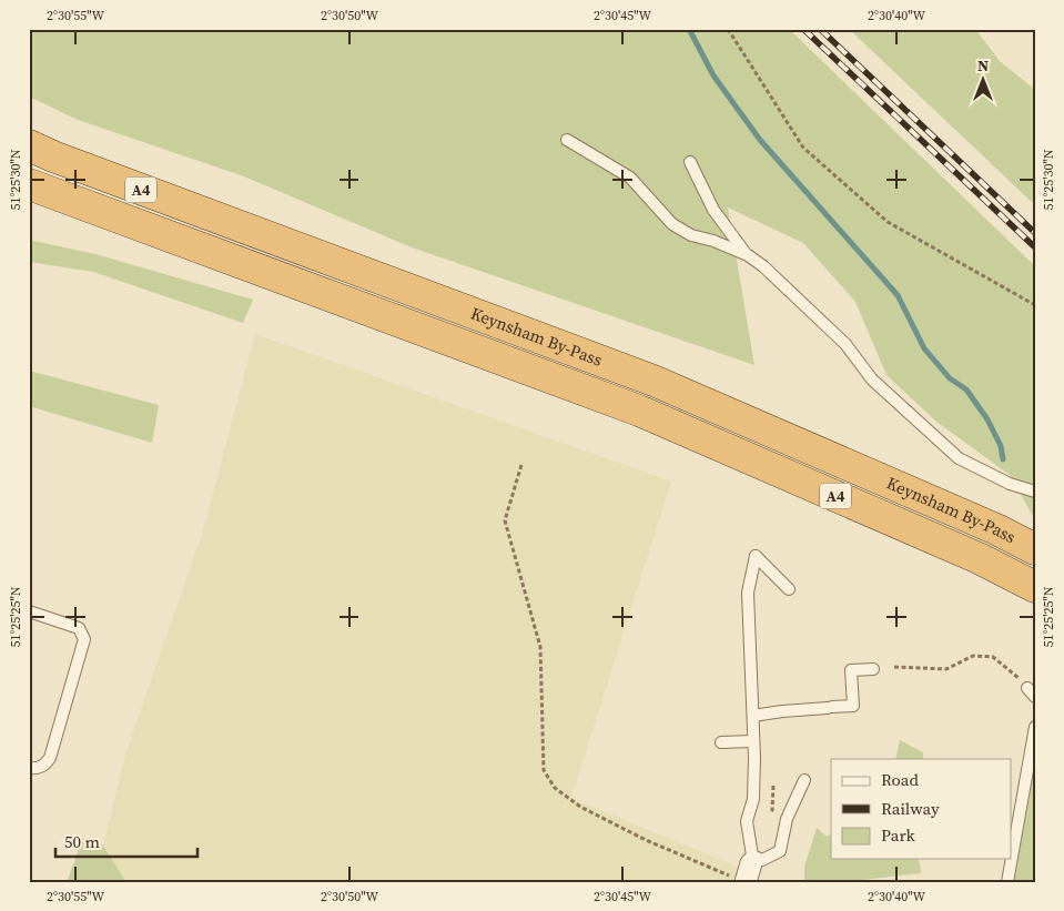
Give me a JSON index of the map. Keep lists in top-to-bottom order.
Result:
{
  "streets": {
    "highway": ["A4", "Keynsham By-Pass"]
  },
  "legend": ["Road", "Railway", "Park"],
  "scale_bar": "50 m",
  "north": "top",
  "coordinates": [
    "2°30'55\"W",
    "2°30'50\"W",
    "2°30'45\"W",
    "2°30'40\"W",
    "51°25'30\"N",
    "51°25'25\"N"
  ]
}
